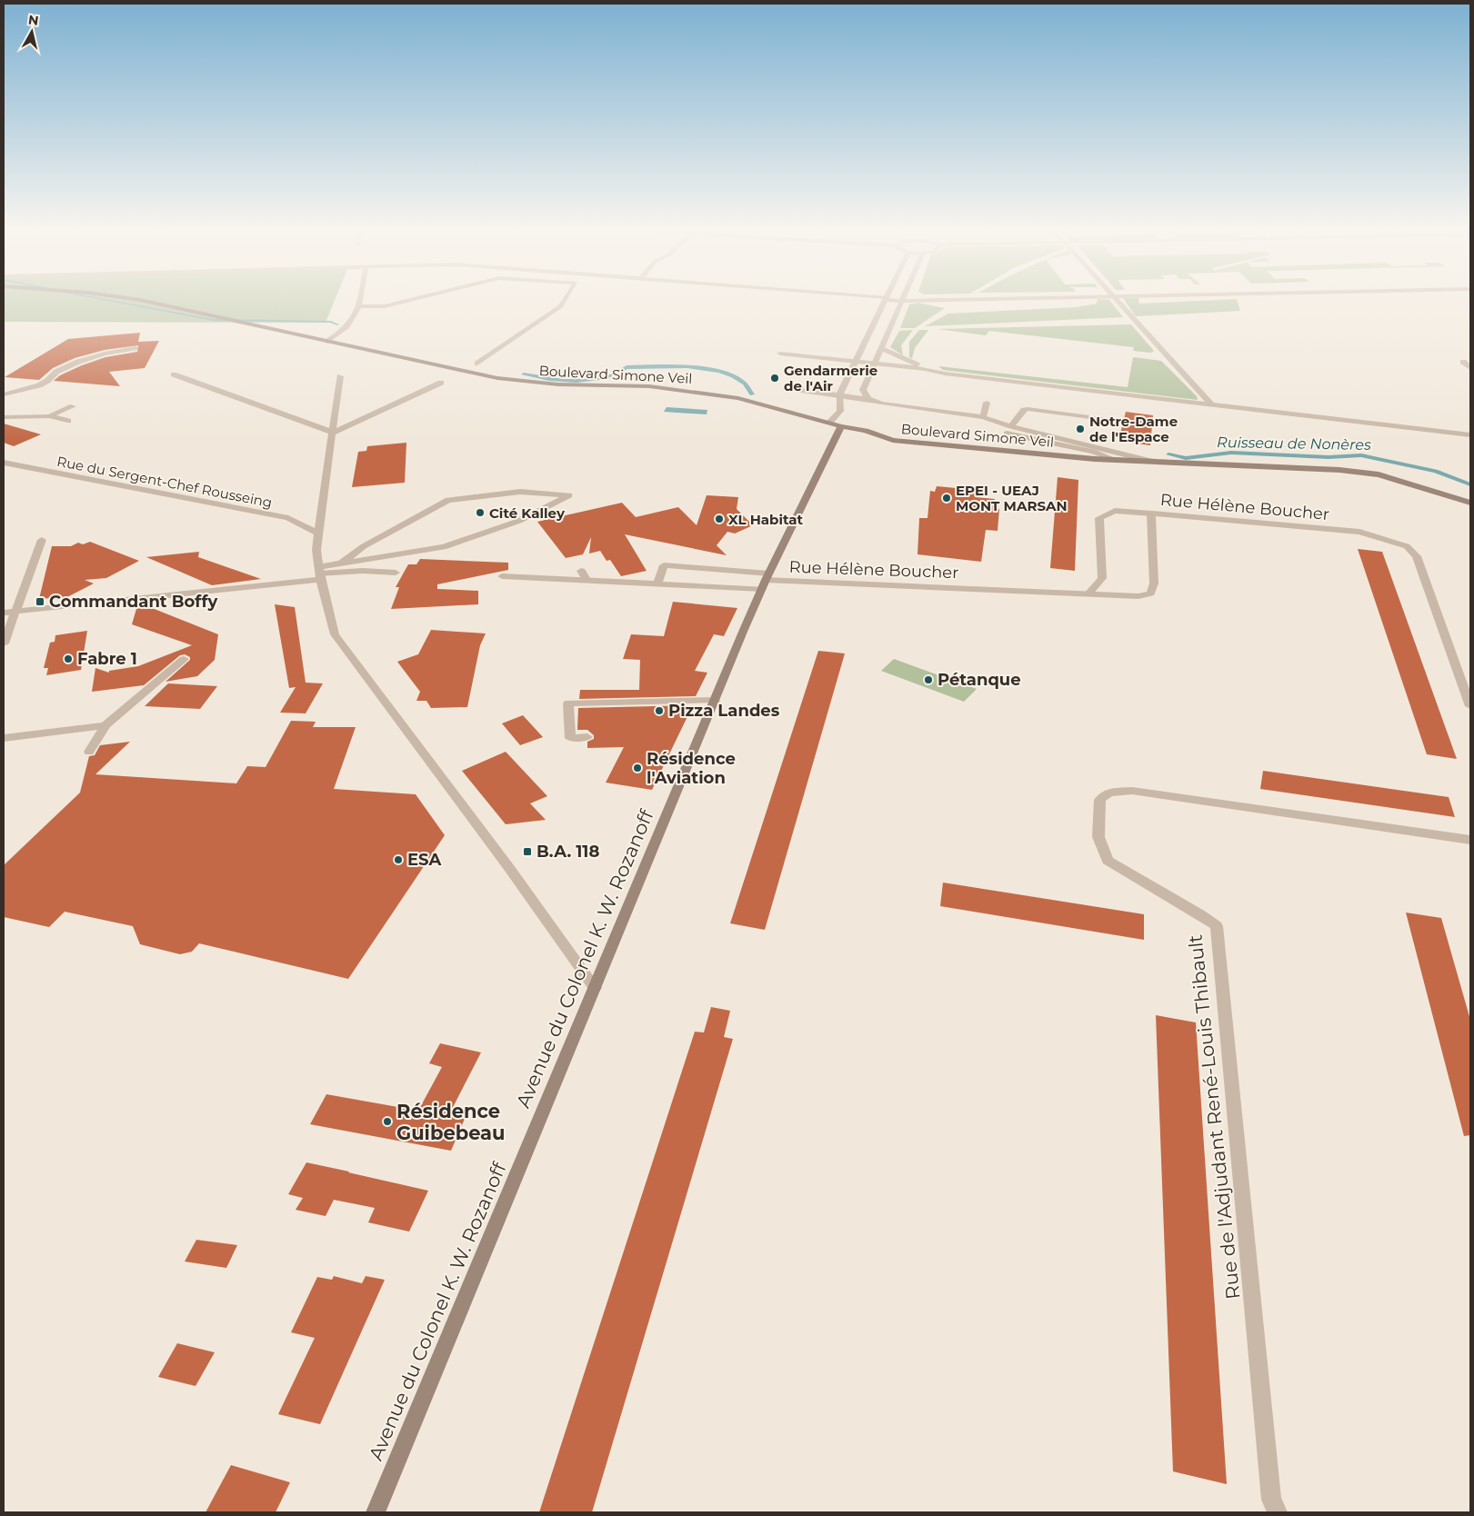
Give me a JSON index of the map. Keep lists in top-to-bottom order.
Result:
{
  "streets": {
    "main road": ["Boulevard Simone Veil", "Avenue du Colonel K. W. Rozanoff"],
    "street": ["Rue du Sergent-Chef Rousseing", "Rue Hélène Boucher", "Rue de l'Adjudant René-Louis Thibault"]
  },
  "crossings": [
    ["Boulevard Simone Veil", "Avenue du Colonel K. W. Rozanoff"],
    ["Rue Hélène Boucher", "Avenue du Colonel K. W. Rozanoff"]
  ],
  "water": ["Ruisseau de Nonères"],
  "places": {
    "other": [
      "Gendarmerie de l'Air",
      "Notre-Dame de l'Espace",
      "EPEI - UEAJ MONT MARSAN",
      "Cité Kalley",
      "XL Habitat",
      "Fabre 1",
      "Pétanque",
      "Pizza Landes",
      "Résidence l'Aviation",
      "ESA",
      "Résidence Guibebeau"
    ],
    "transit": ["Commandant Boffy", "B.A. 118"]
  },
  "north": "top"
}
